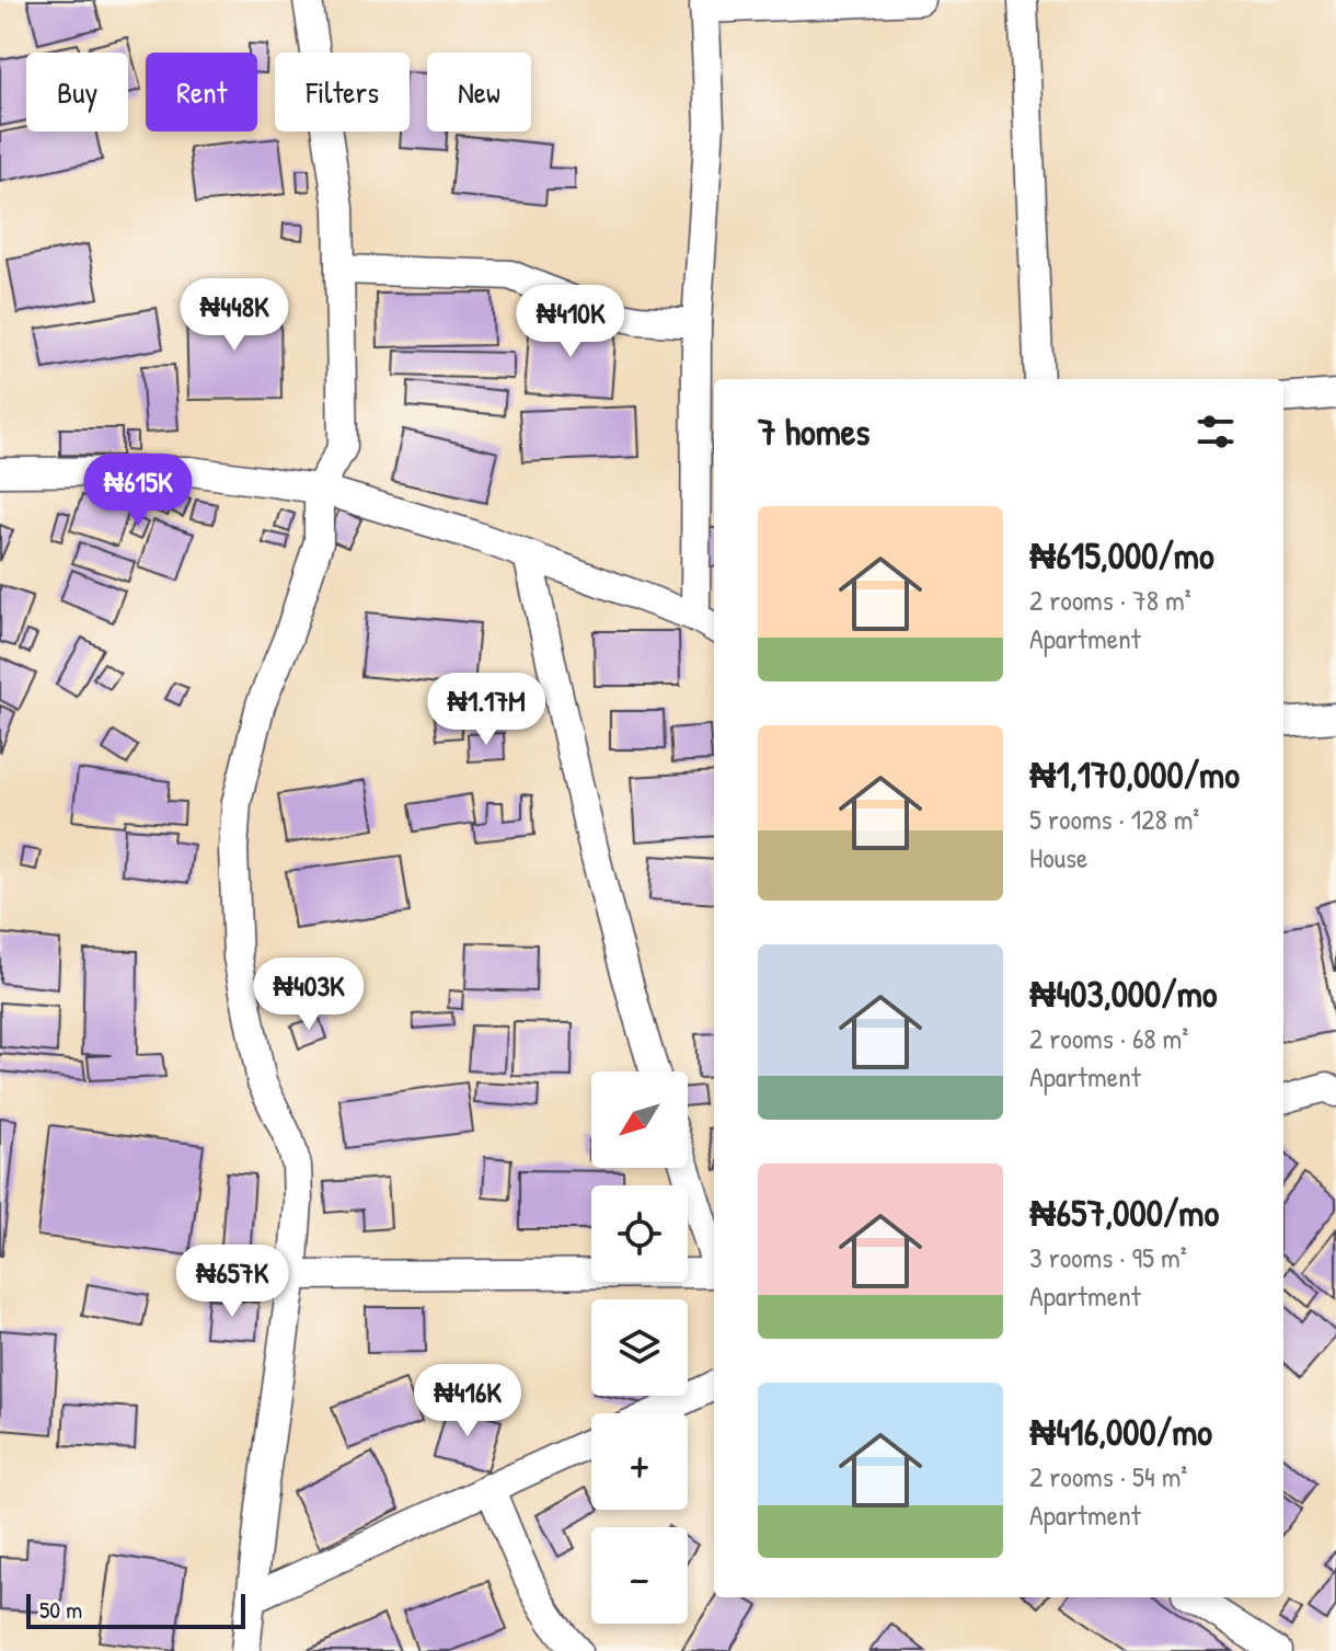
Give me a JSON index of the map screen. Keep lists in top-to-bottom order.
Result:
{
  "scale_bar": "50 m",
  "north": "bottom left",
  "page": {
    "chip": [
      "Buy",
      "Rent",
      "Filters",
      "New"
    ],
    "price": [
      "₦448K",
      "₦410K",
      "₦615K",
      "₦1.17M",
      "₦403K",
      "₦657K",
      "₦416K"
    ],
    "heading": "7 homes",
    "list": [
      {
        "name": "₦615,000/mo",
        "note": "2 rooms · 78 m² · Apartment"
      },
      {
        "name": "₦1,170,000/mo",
        "note": "5 rooms · 128 m² · House"
      },
      {
        "name": "₦403,000/mo",
        "note": "2 rooms · 68 m² · Apartment"
      },
      {
        "name": "₦657,000/mo",
        "note": "3 rooms · 95 m² · Apartment"
      },
      {
        "name": "₦416,000/mo",
        "note": "2 rooms · 54 m² · Apartment"
      }
    ],
    "map_buttons": ["+", "−"],
    "scale": "50 m"
  }
}
